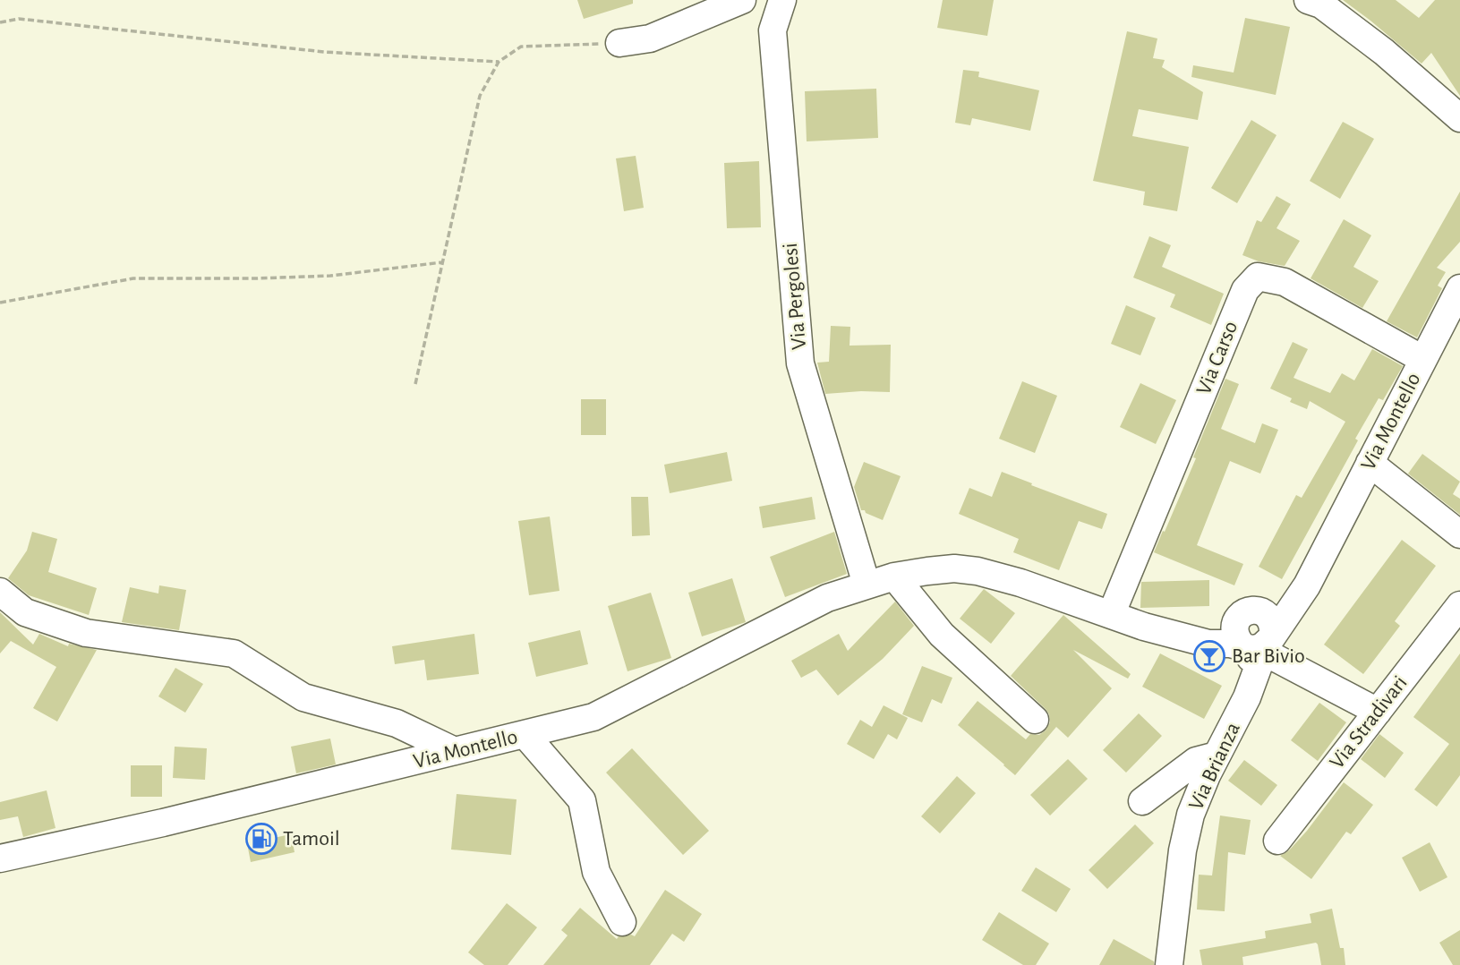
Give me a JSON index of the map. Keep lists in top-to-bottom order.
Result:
{
  "streets": {
    "street": [
      "Via Pergolesi",
      "Via Carso",
      "Via Montello",
      "Via Stradivari",
      "Via Brianza"
    ]
  },
  "crossings": [
    ["Via Pergolesi", "Via Montello"],
    ["Via Carso", "Via Montello"],
    ["Via Montello", "Via Brianza"]
  ],
  "places": {
    "bar": ["Bar Bivio"],
    "fuel station": ["Tamoil"]
  }
}
